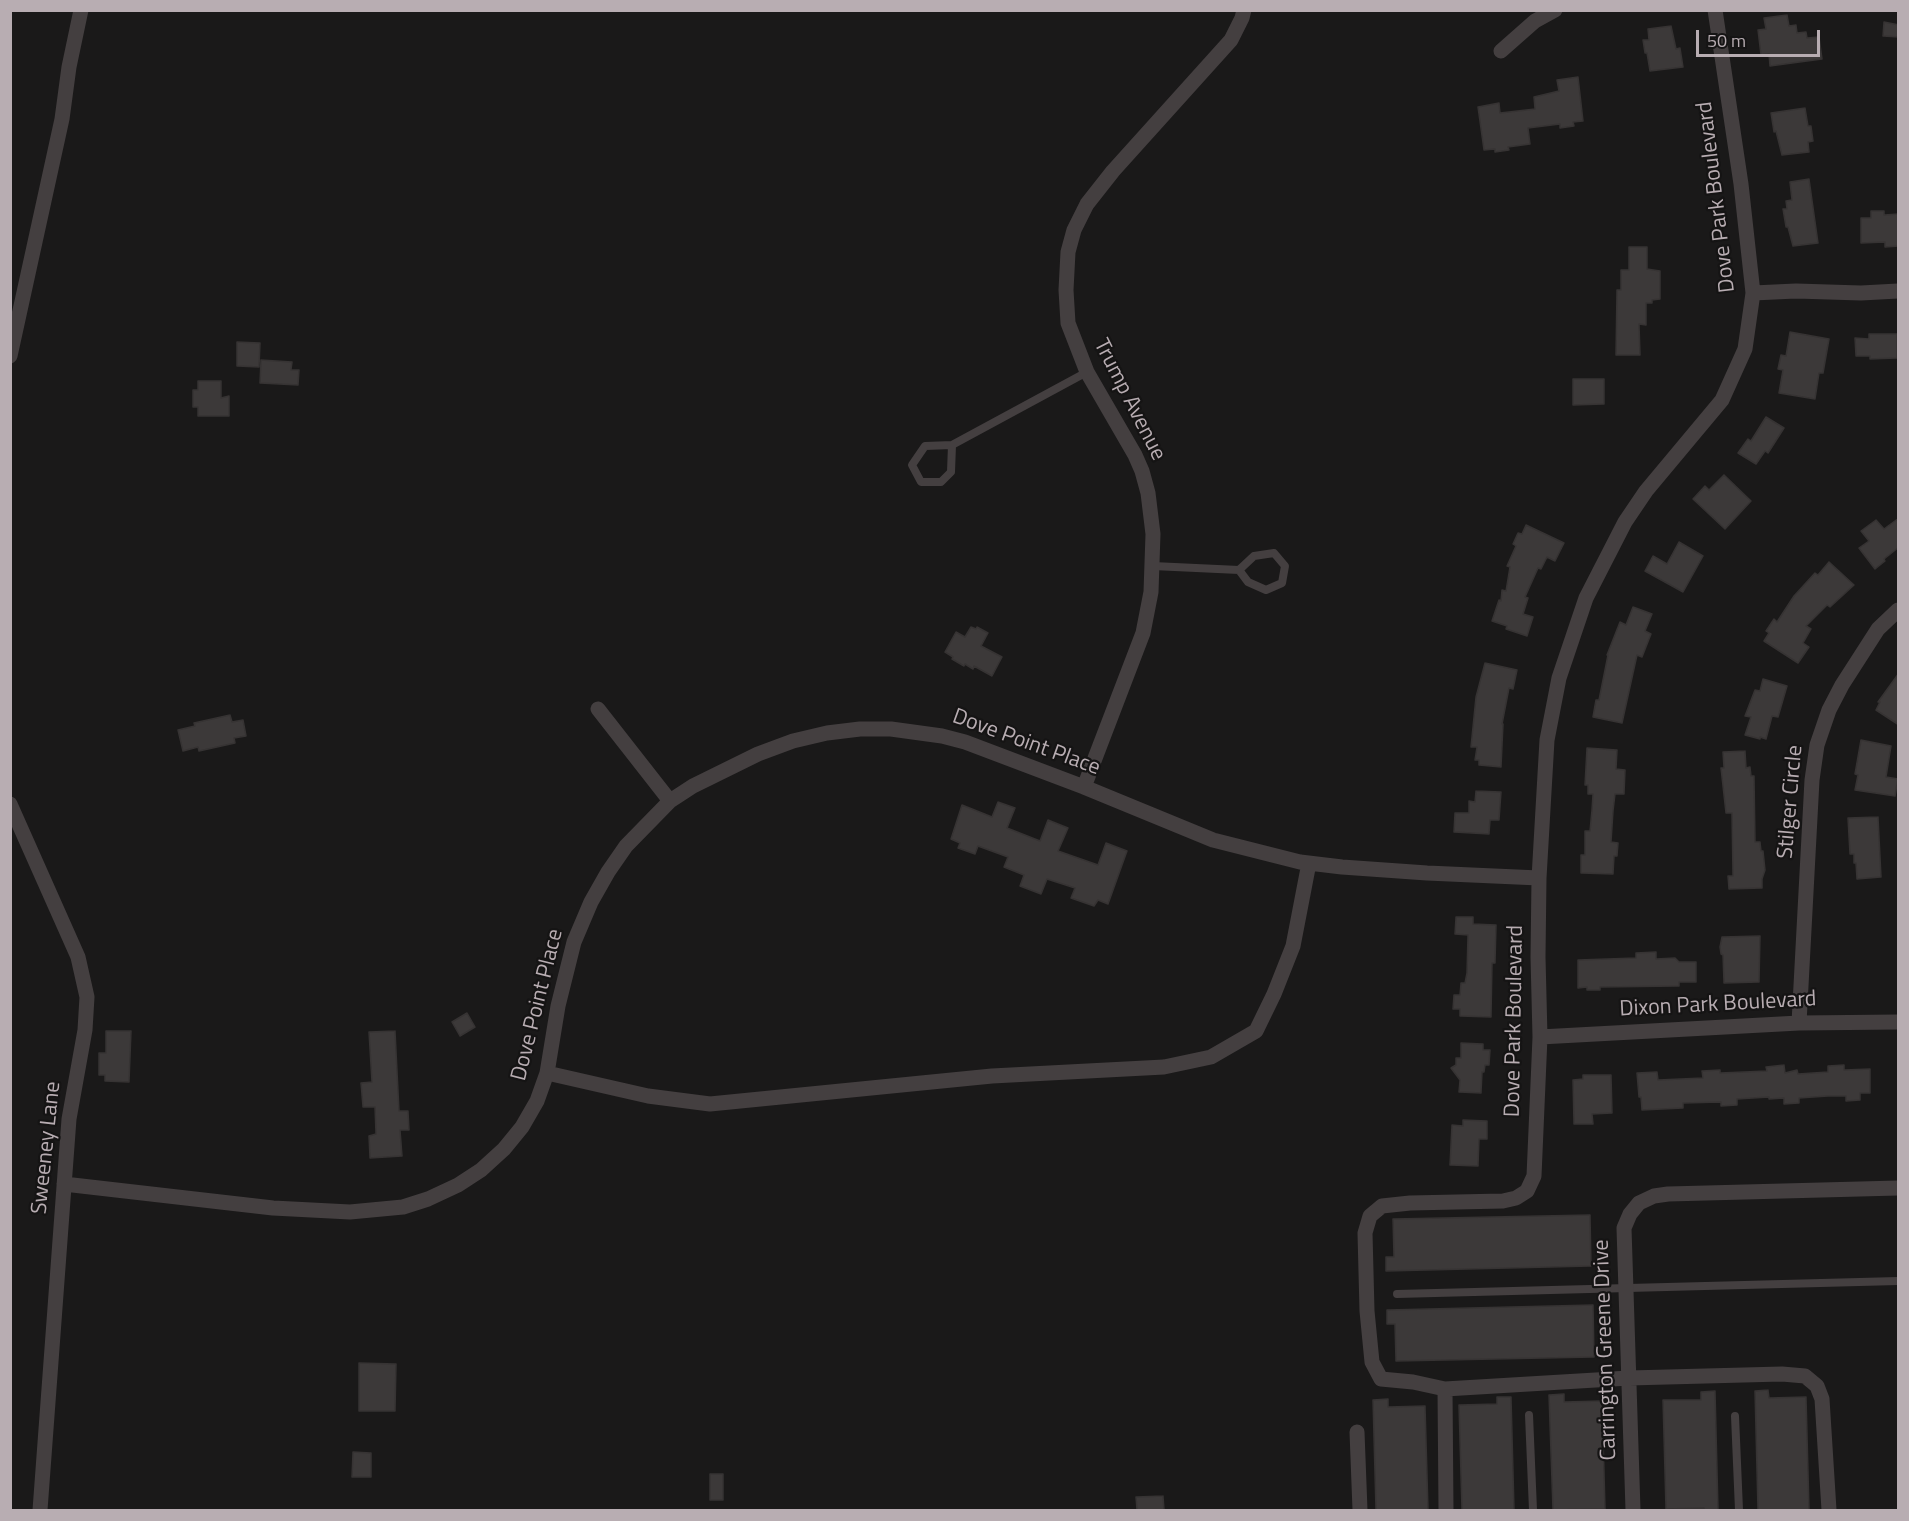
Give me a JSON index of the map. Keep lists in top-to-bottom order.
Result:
{
  "streets": {
    "street": [
      "Dove Park Boulevard",
      "Trump Avenue",
      "Dove Point Place",
      "Stilger Circle",
      "Dixon Park Boulevard",
      "Sweeney Lane",
      "Carrington Greene Drive"
    ]
  },
  "crossings": [
    ["Dove Park Boulevard", "Dove Point Place"],
    ["Dove Park Boulevard", "Dixon Park Boulevard"],
    ["Dove Park Boulevard", "Carrington Greene Drive"],
    ["Trump Avenue", "Dove Point Place"],
    ["Dove Point Place", "Sweeney Lane"],
    ["Stilger Circle", "Dixon Park Boulevard"]
  ],
  "scale_bar": "50 m"
}
